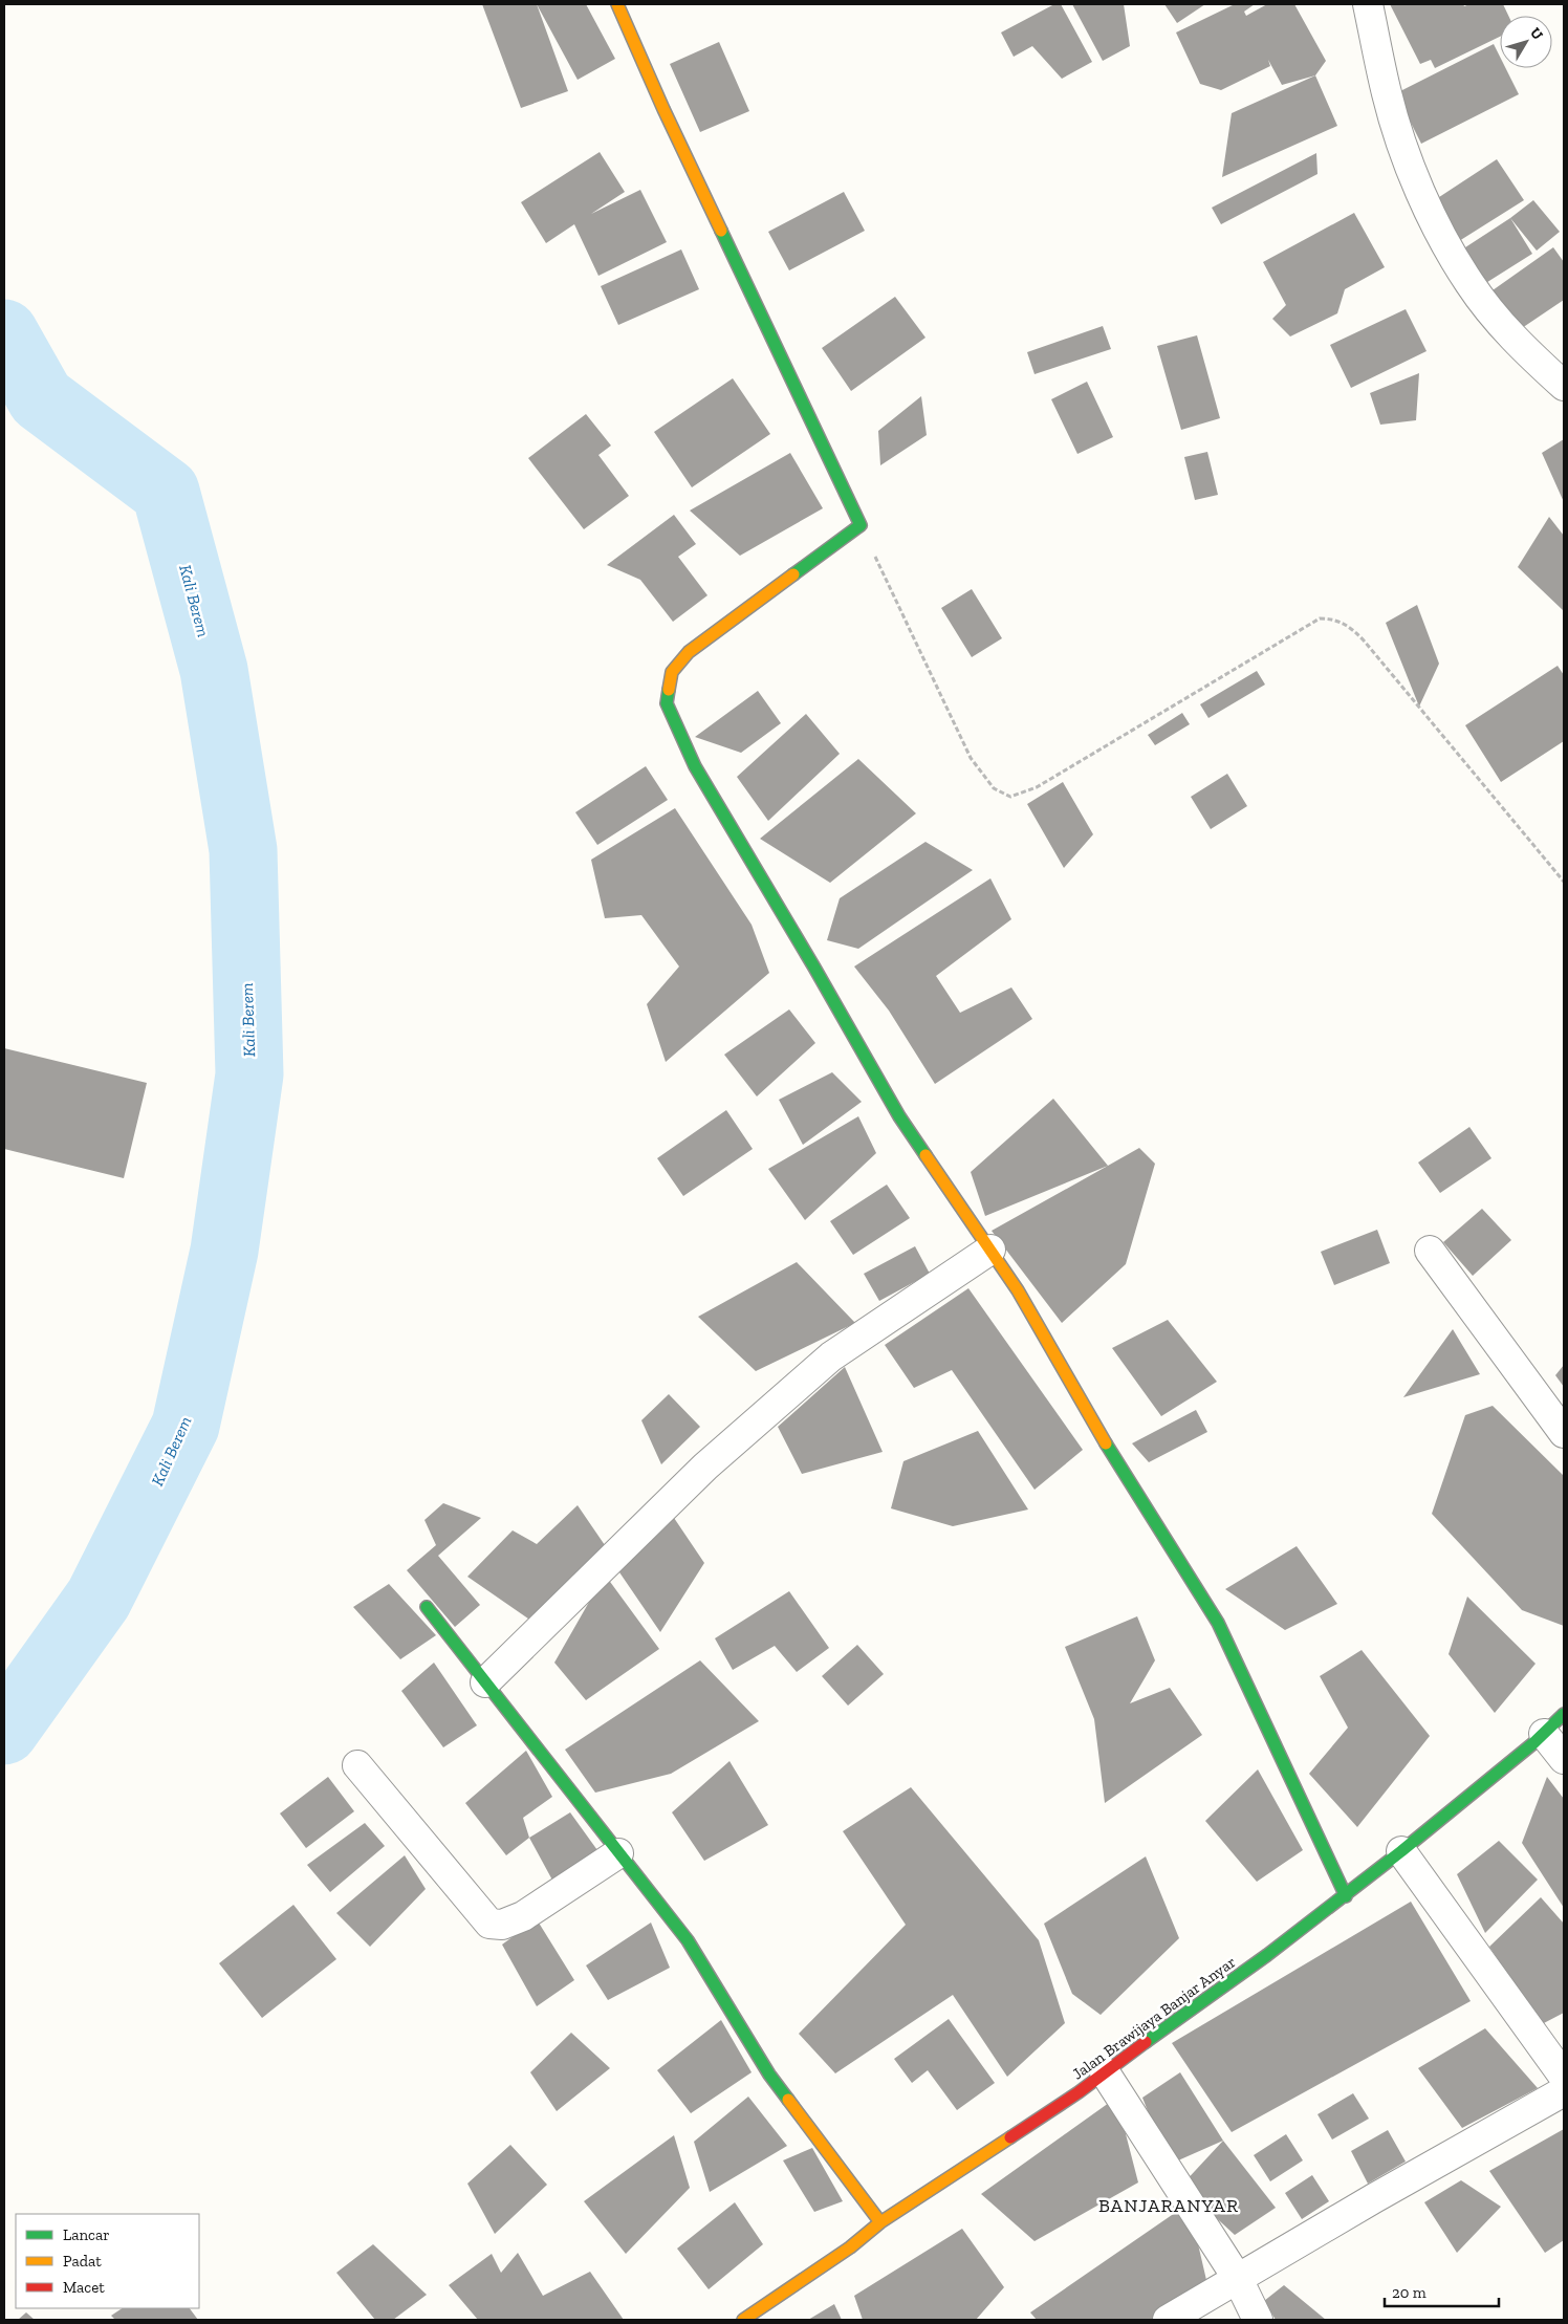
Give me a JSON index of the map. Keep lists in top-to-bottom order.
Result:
{
  "streets": {
    "street": ["Jalan Brawijaya Banjar Anyar"]
  },
  "districts": ["BANJARANYAR"],
  "water": ["Kali Berem"],
  "legend": ["Lancar", "Padat", "Macet"],
  "scale_bar": "20 m",
  "north": "top right"
}
